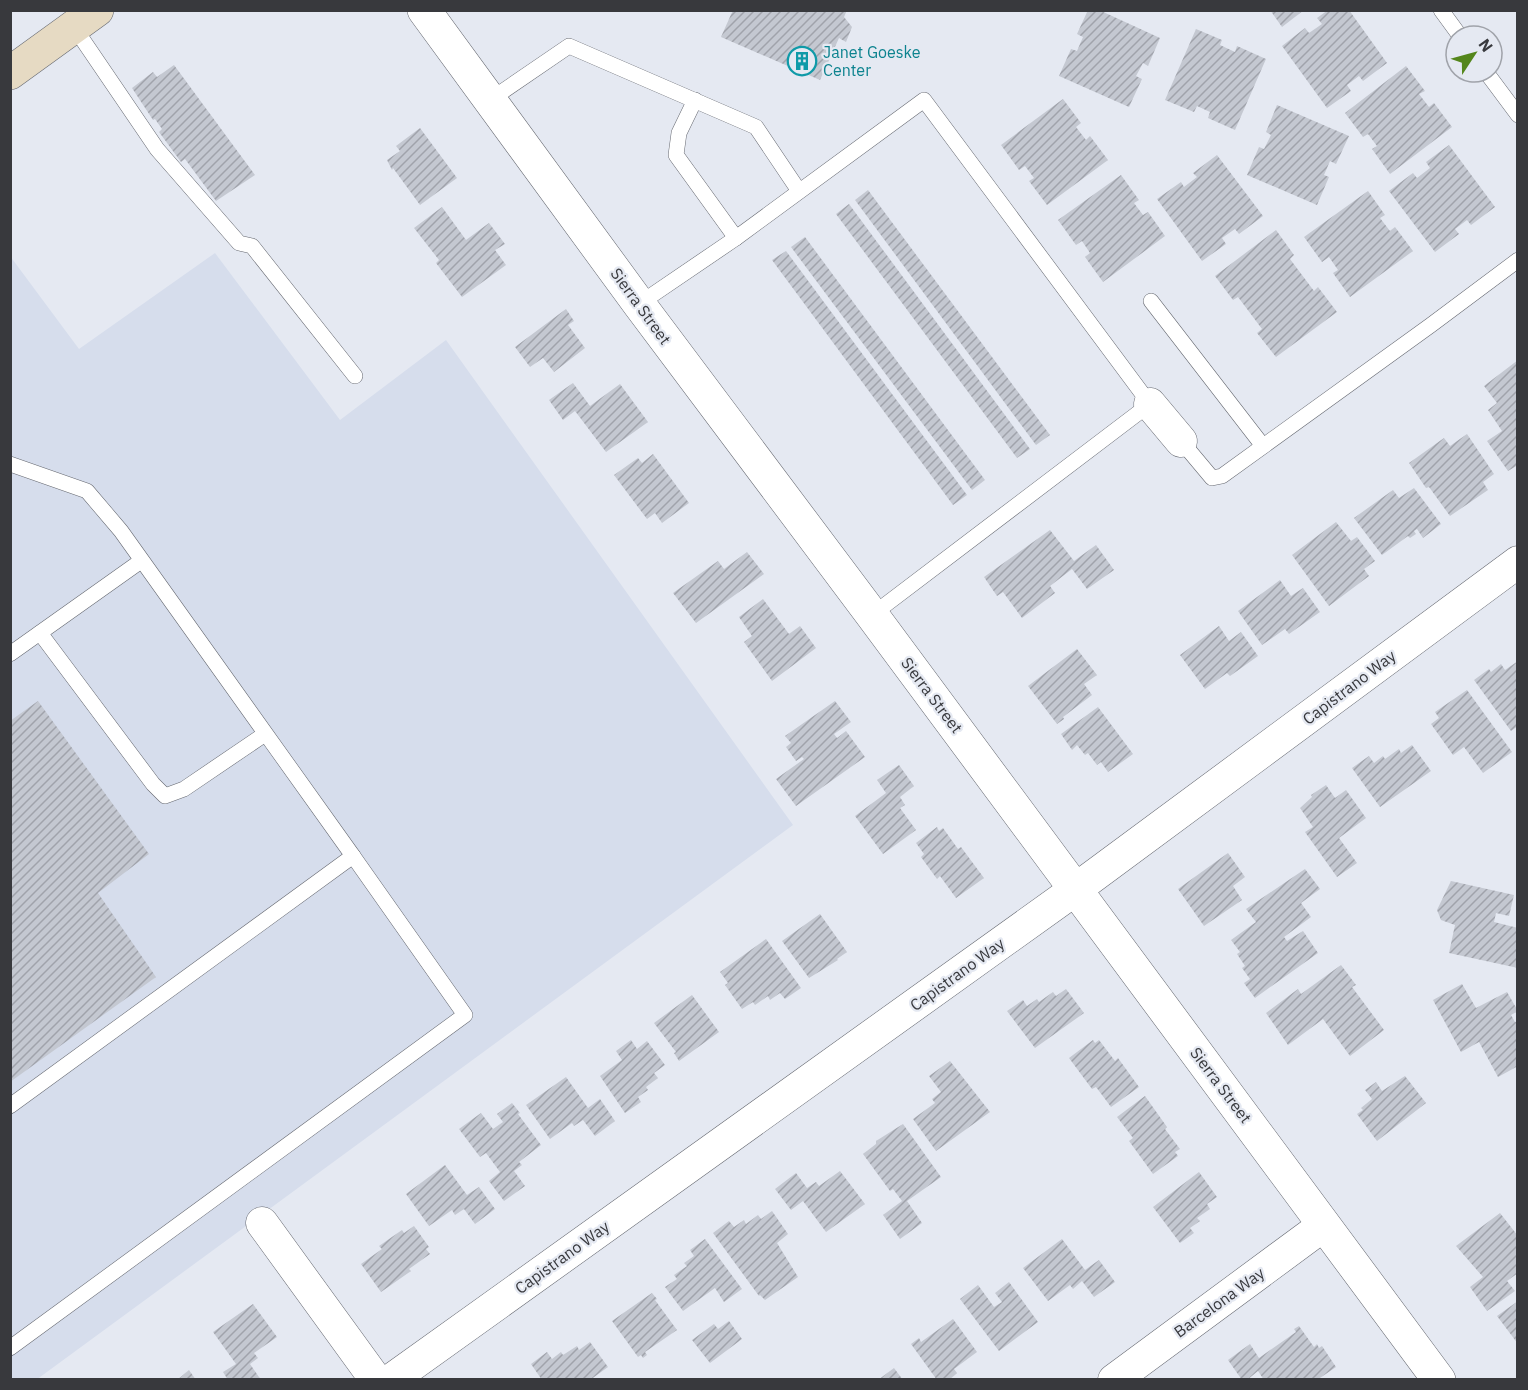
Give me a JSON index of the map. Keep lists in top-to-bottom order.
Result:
{
  "streets": {
    "street": ["Sierra Street", "Capistrano Way", "Barcelona Way"]
  },
  "crossings": [
    ["Sierra Street", "Capistrano Way"],
    ["Sierra Street", "Barcelona Way"]
  ],
  "places": {
    "building": ["Janet Goeske Center"]
  },
  "north": "top right"
}
